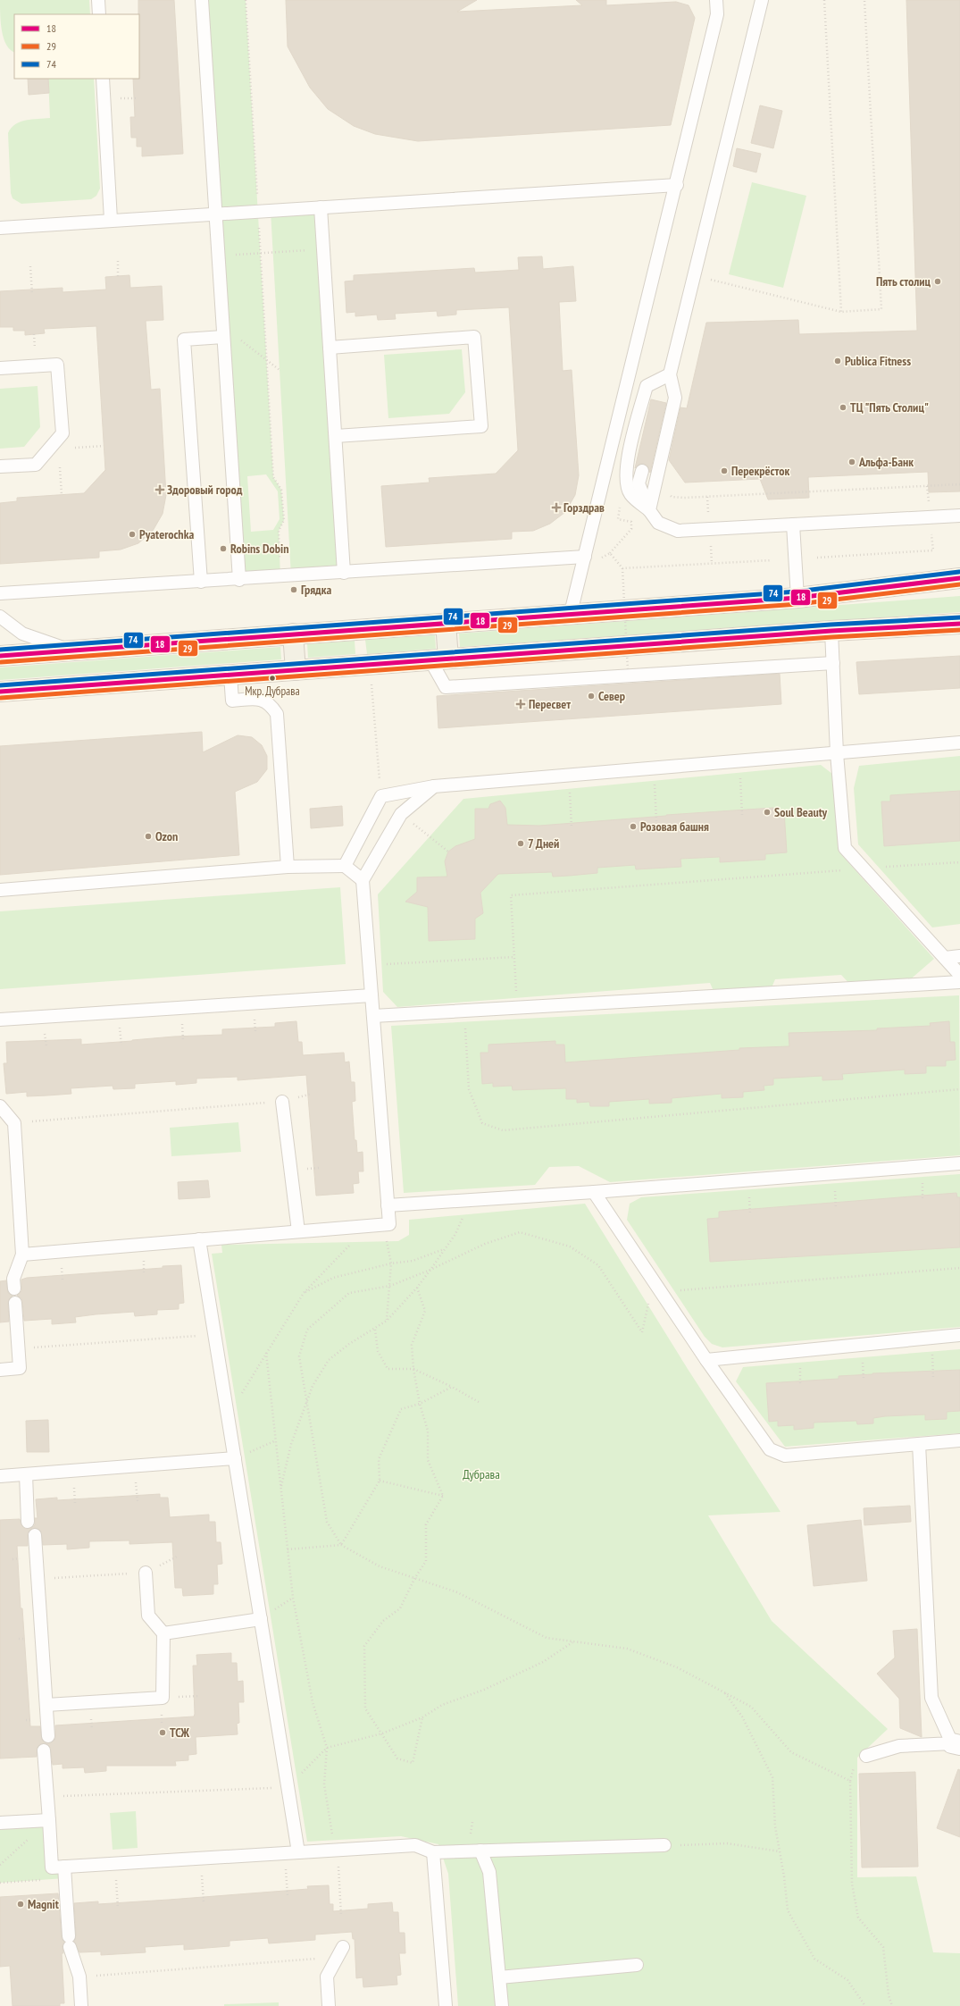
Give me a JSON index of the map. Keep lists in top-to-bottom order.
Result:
{
  "parks": ["Дубрава"],
  "places": {
    "other": [
      "Пять столиц",
      "Publica Fitness",
      "ТЦ \"Пять Столиц\"",
      "Альфа-Банк",
      "Перекрёсток",
      "Pyaterochka",
      "Robins Dobin",
      "Грядка",
      "Мкр. Дубрава",
      "Север",
      "Soul Beauty",
      "Розовая башня",
      "Ozon",
      "7 Дней",
      "ТСЖ",
      "Magnit"
    ],
    "health": ["Здоровый город", "Горздрав", "Пересвет"]
  },
  "lines": ["transit line 74", "transit line 18", "transit line 29"],
  "legend": ["18", "29", "74"]
}
